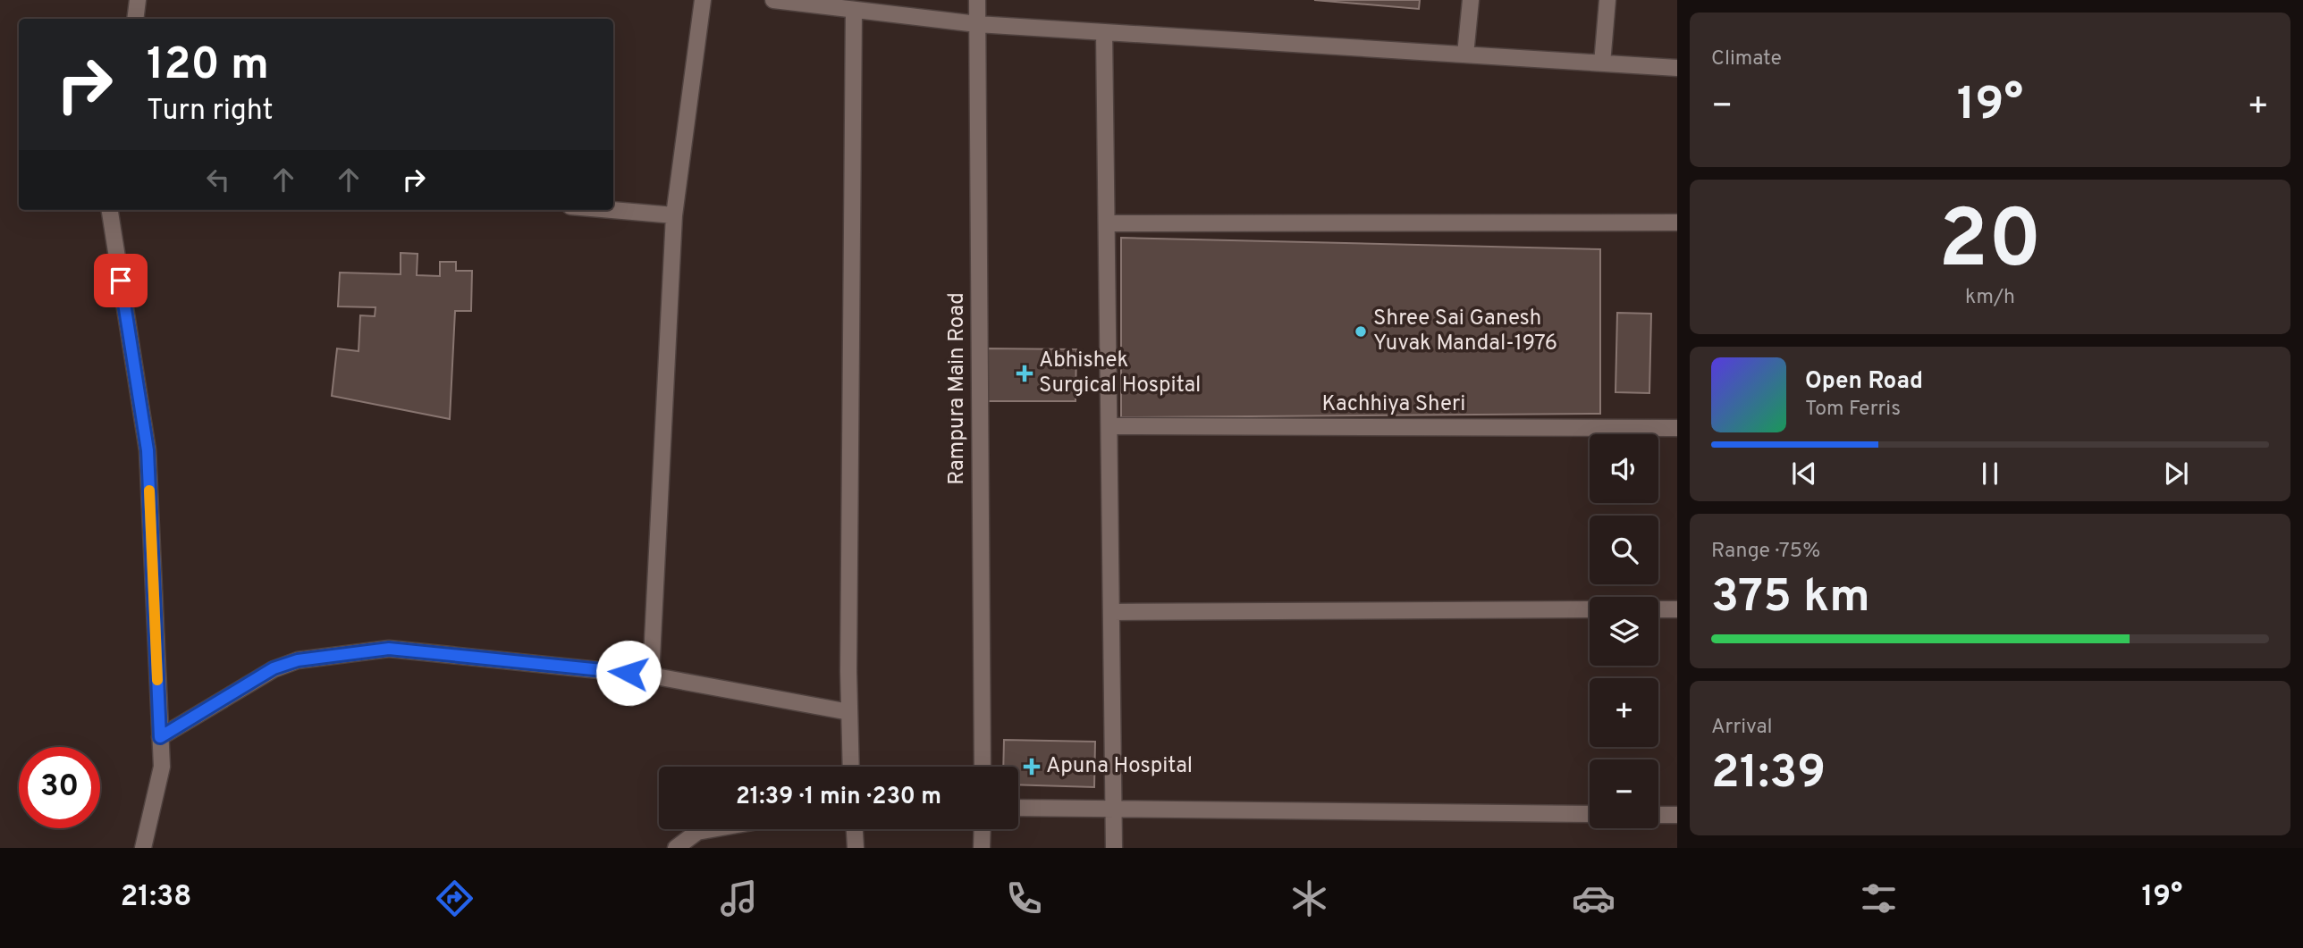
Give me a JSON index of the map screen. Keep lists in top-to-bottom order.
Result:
{
  "streets": {
    "street": ["Rampura Main Road", "Kachhiya Sheri"]
  },
  "places": {
    "other": ["Shree Sai Ganesh Yuvak Mandal-1976"],
    "health": ["Abhishek Surgical Hospital", "Apuna Hospital"]
  },
  "page": {
    "tile": [
      "Climate",
      ["20", "km/h"],
      ["Range · 75%", "375 km"],
      ["Arrival", "21:39"]
    ],
    "turn": ["120 m", "Turn right"],
    "heat": ["−", "19°", "+"],
    "song": ["Open Road", "Tom Ferris"],
    "map_buttons": ["+", "−"],
    "limit": "30",
    "trip": "21:39 · 1 min · 230 m",
    "tabs": ["21:38", "19°"]
  }
}
